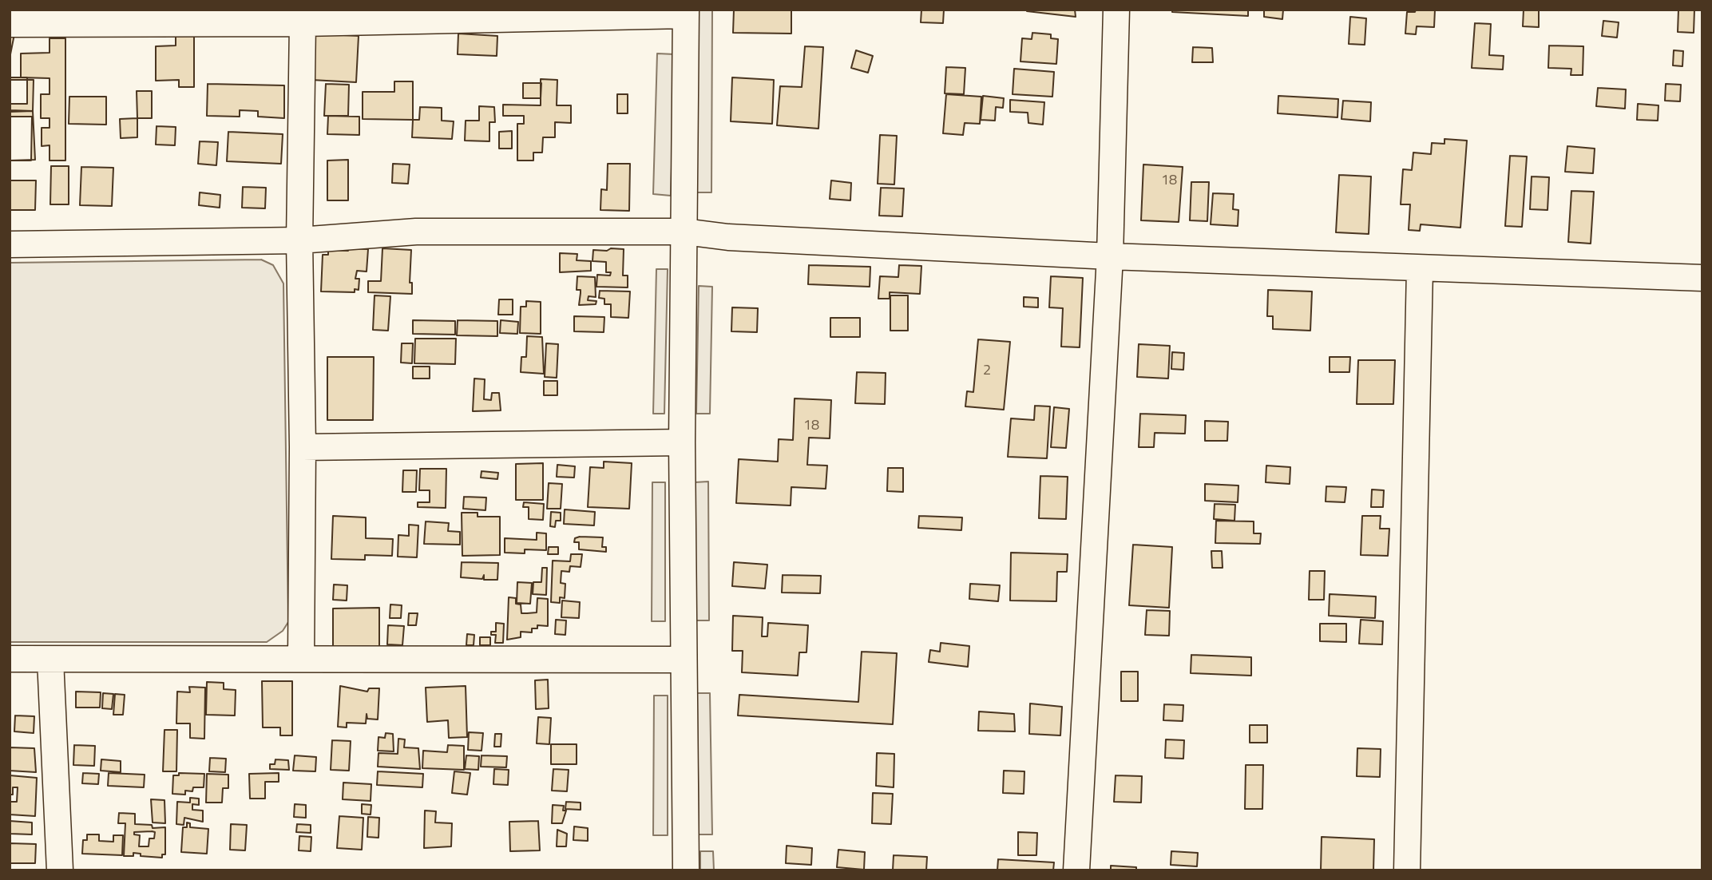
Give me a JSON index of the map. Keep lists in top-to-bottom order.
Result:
{
  "house_numbers": ["18", "2", "18"]
}
